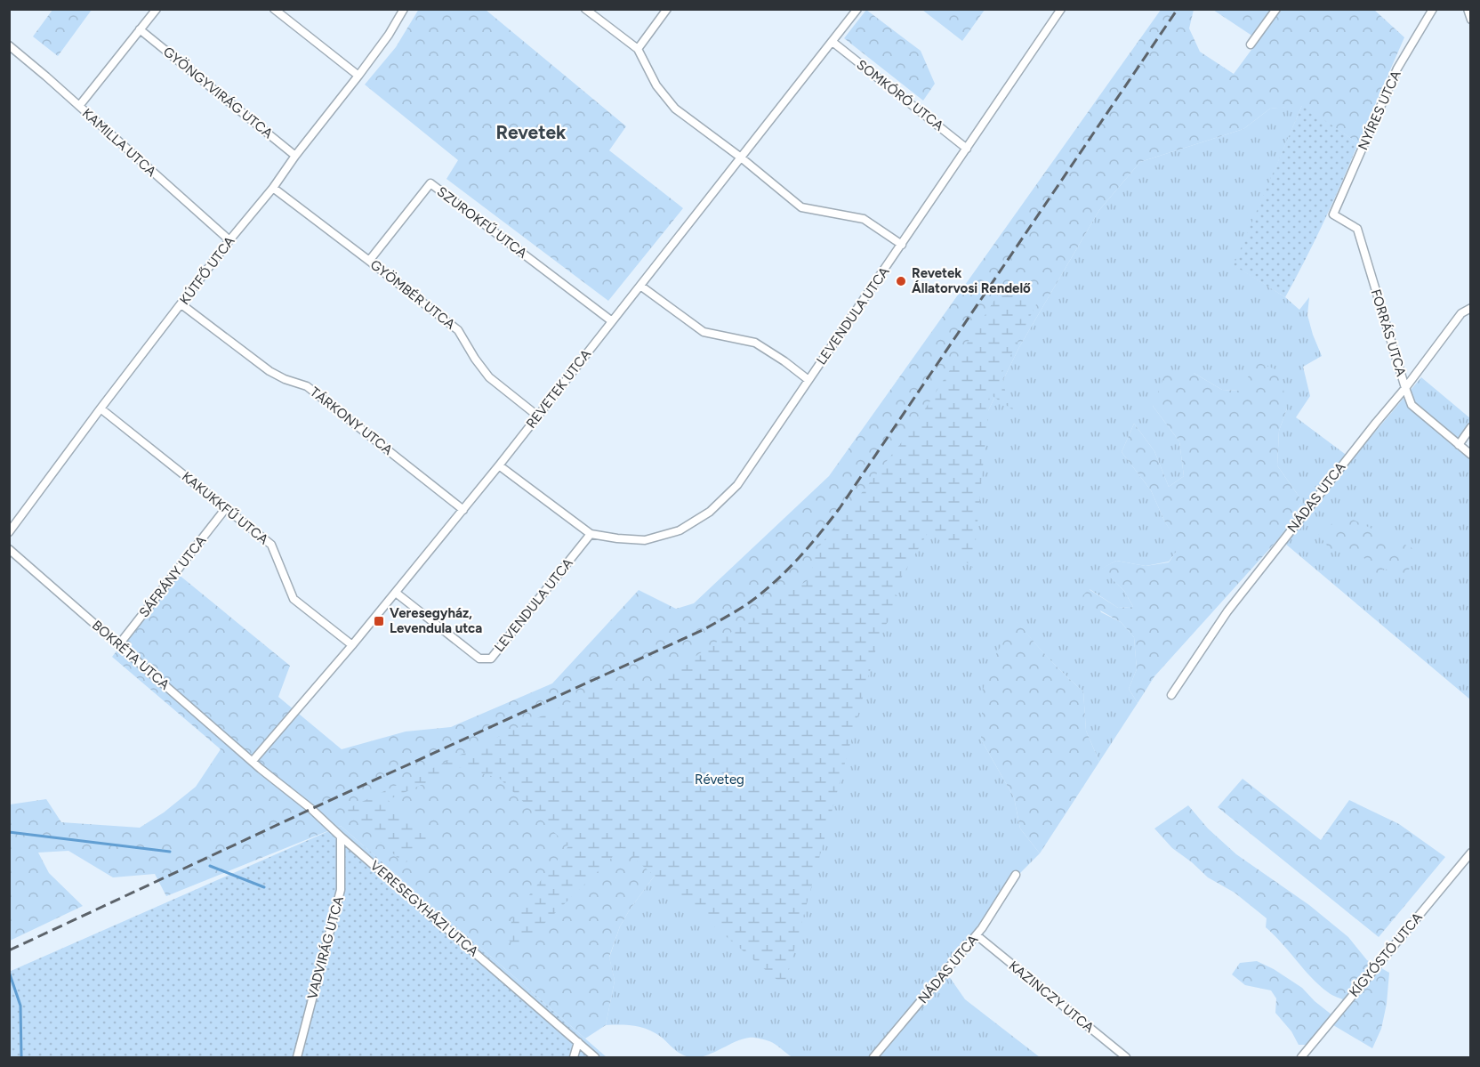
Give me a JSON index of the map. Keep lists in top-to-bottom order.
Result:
{
  "streets": {
    "street": [
      "GYÖNGYVIRÁG UTCA",
      "SOMKÓRÓ UTCA",
      "NYÍRES UTCA",
      "KAMILLA UTCA",
      "SZUROKFŰ UTCA",
      "KÚTFŐ UTCA",
      "GYÖMBÉR UTCA",
      "LEVENDULA UTCA",
      "FORRÁS UTCA",
      "REVETEK UTCA",
      "TÁRKONY UTCA",
      "NÁDAS UTCA",
      "KAKUKKFŰ UTCA",
      "SÁFRÁNY UTCA",
      "BOKRÉTA UTCA",
      "VERESEGYHÁZI UTCA",
      "VADVIRÁG UTCA",
      "KÍGYÓSTÓ UTCA",
      "KAZINCZY UTCA"
    ]
  },
  "crossings": [
    ["GYÖNGYVIRÁG UTCA", "KÚTFŐ UTCA"],
    ["SOMKÓRÓ UTCA", "LEVENDULA UTCA"],
    ["SOMKÓRÓ UTCA", "REVETEK UTCA"],
    ["NYÍRES UTCA", "FORRÁS UTCA"],
    ["KAMILLA UTCA", "KÚTFŐ UTCA"],
    ["SZUROKFŰ UTCA", "GYÖMBÉR UTCA"],
    ["SZUROKFŰ UTCA", "REVETEK UTCA"],
    ["KÚTFŐ UTCA", "GYÖMBÉR UTCA"],
    ["KÚTFŐ UTCA", "TÁRKONY UTCA"],
    ["KÚTFŐ UTCA", "KAKUKKFŰ UTCA"],
    ["GYÖMBÉR UTCA", "REVETEK UTCA"],
    ["LEVENDULA UTCA", "REVETEK UTCA"],
    ["FORRÁS UTCA", "NÁDAS UTCA"],
    ["REVETEK UTCA", "TÁRKONY UTCA"],
    ["REVETEK UTCA", "KAKUKKFŰ UTCA"],
    ["REVETEK UTCA", "BOKRÉTA UTCA"],
    ["REVETEK UTCA", "VERESEGYHÁZI UTCA"],
    ["NÁDAS UTCA", "KAZINCZY UTCA"],
    ["KAKUKKFŰ UTCA", "SÁFRÁNY UTCA"],
    ["SÁFRÁNY UTCA", "BOKRÉTA UTCA"],
    ["BOKRÉTA UTCA", "VERESEGYHÁZI UTCA"],
    ["VERESEGYHÁZI UTCA", "VADVIRÁG UTCA"]
  ],
  "districts": ["Revetek"],
  "parks": ["Réveteg"],
  "places": {
    "other": ["Revetek Állatorvosi Rendelő"],
    "transit": ["Veresegyház, Levendula utca"]
  }
}
